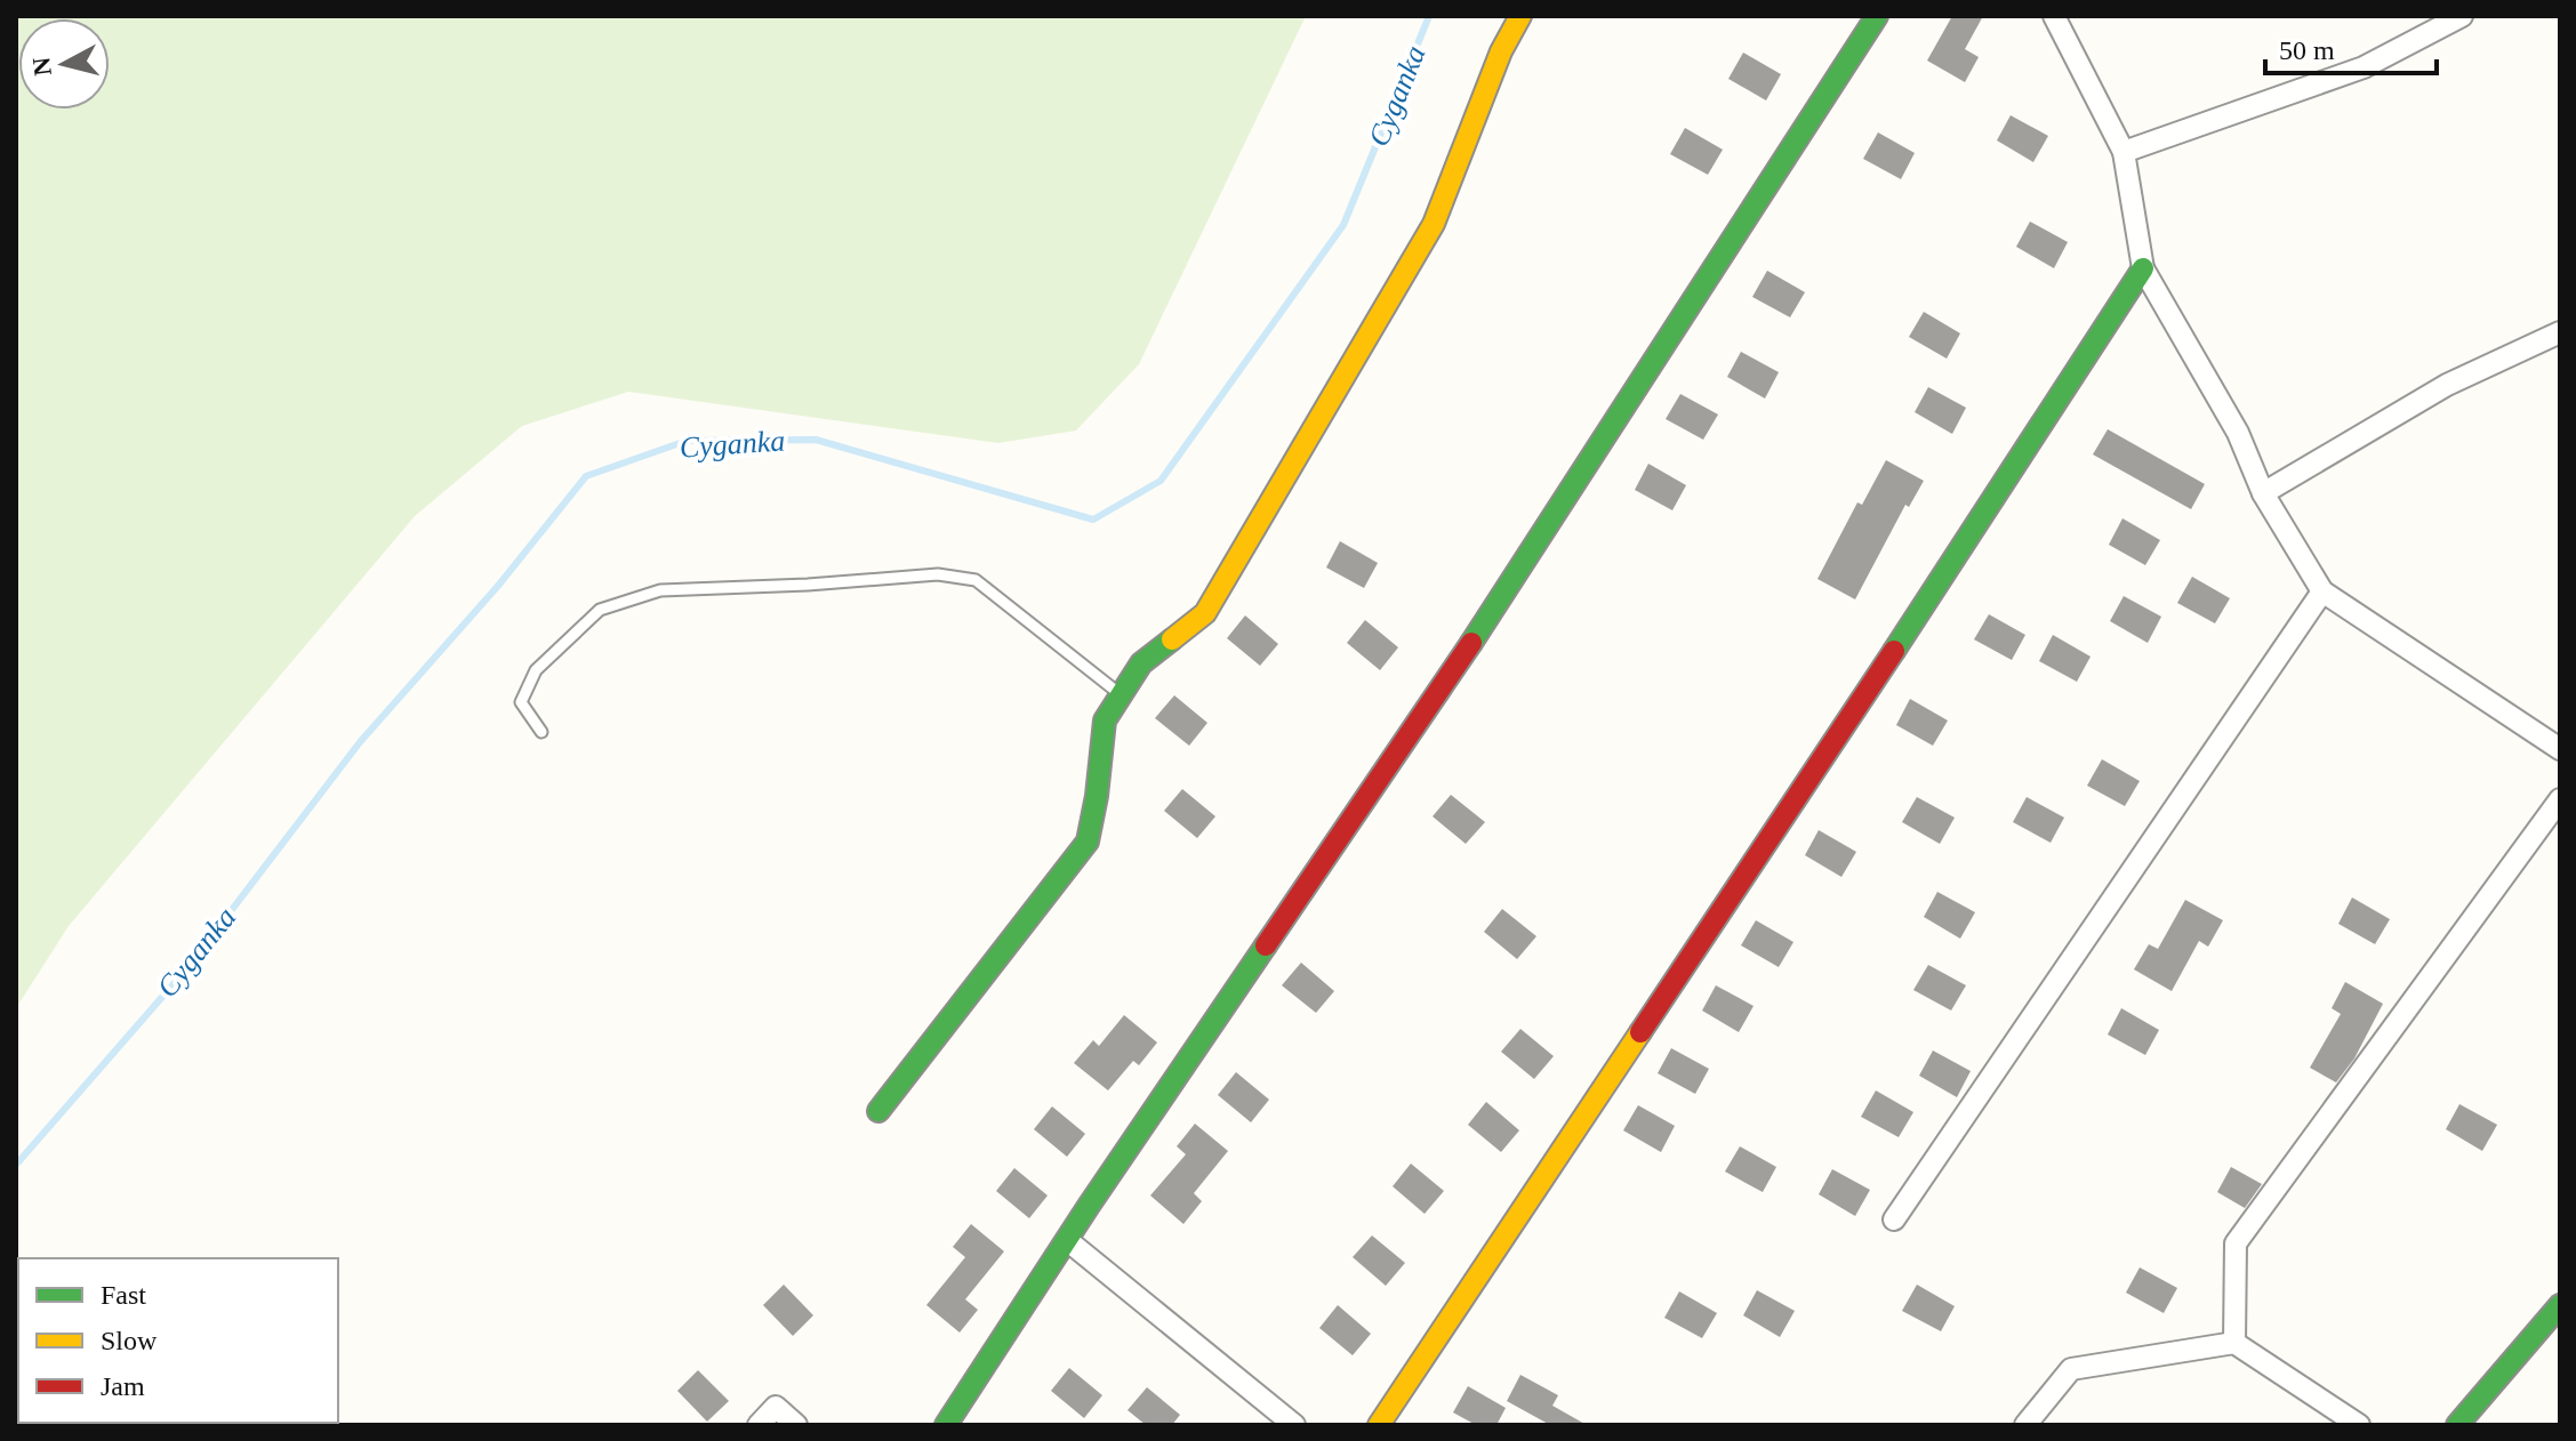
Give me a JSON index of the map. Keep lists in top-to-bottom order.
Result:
{
  "water": ["Cyganka"],
  "legend": ["Fast", "Slow", "Jam"],
  "scale_bar": "50 m",
  "north": "left"
}
